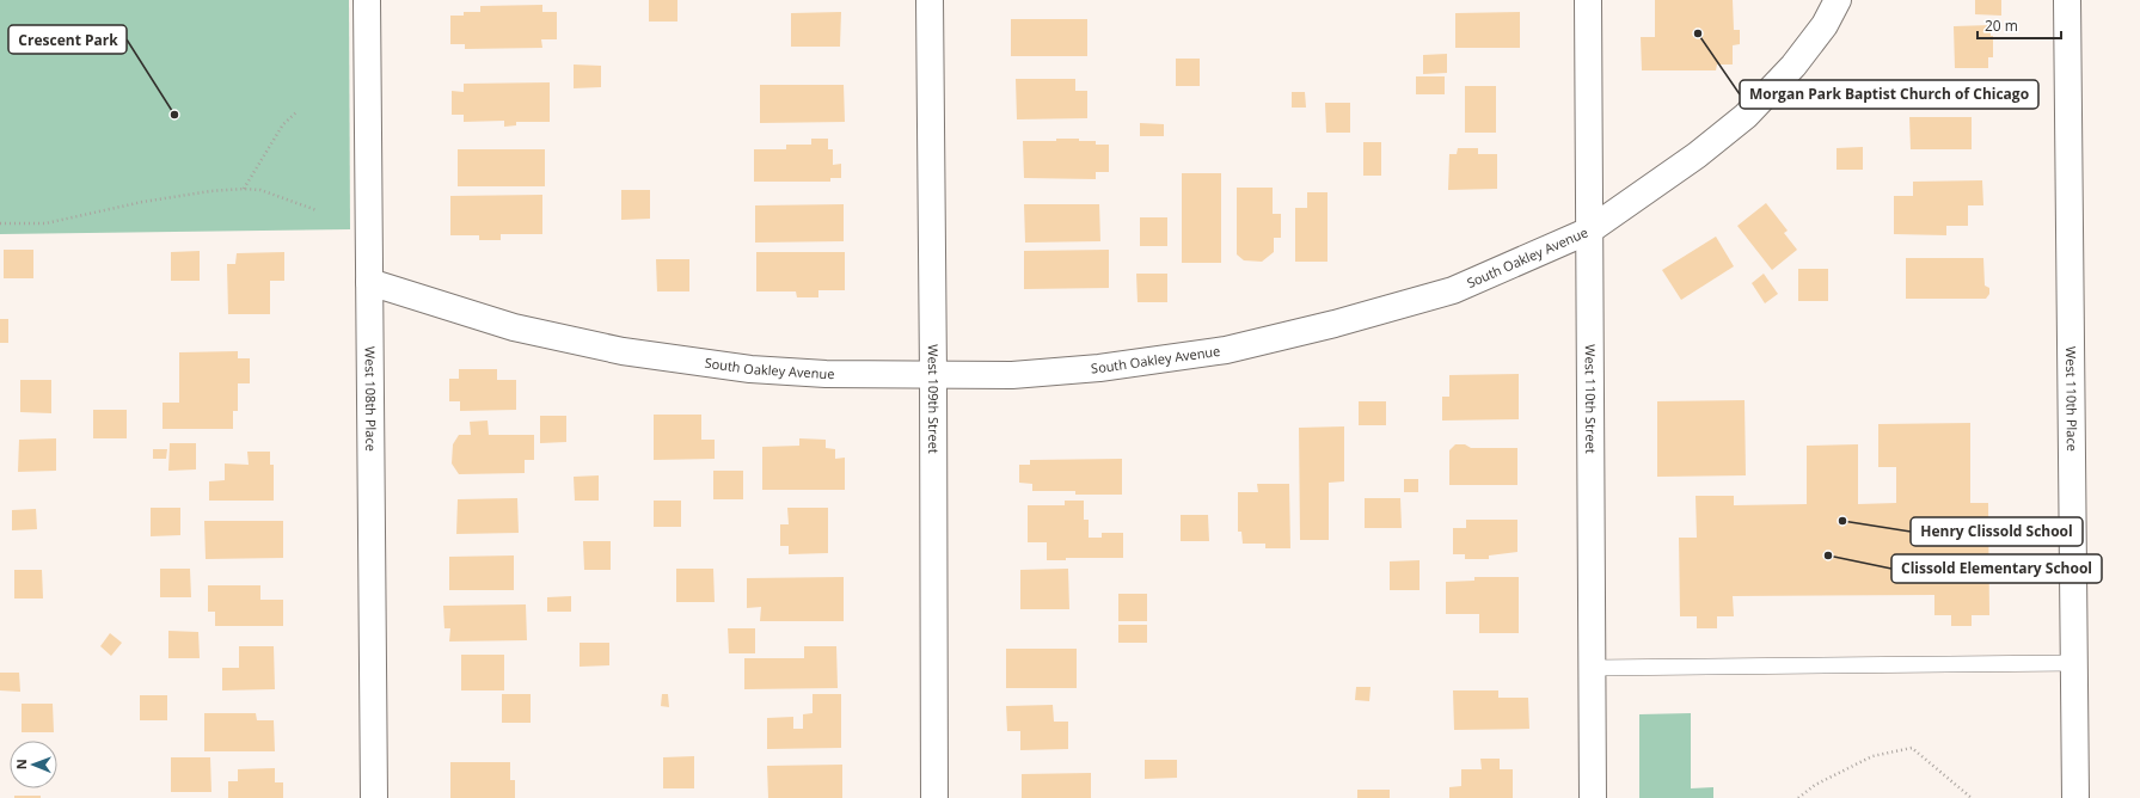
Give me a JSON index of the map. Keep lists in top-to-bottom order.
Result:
{
  "streets": {
    "street": [
      "South Oakley Avenue",
      "West 108th Place",
      "West 109th Street",
      "West 110th Street",
      "West 110th Place"
    ]
  },
  "crossings": [
    ["South Oakley Avenue", "West 108th Place"],
    ["South Oakley Avenue", "West 109th Street"],
    ["South Oakley Avenue", "West 110th Street"]
  ],
  "places": [
    "Morgan Park Baptist Church of Chicago",
    "Crescent Park",
    "Henry Clissold School",
    "Clissold Elementary School"
  ],
  "scale_bar": "20 m",
  "north": "left"
}
